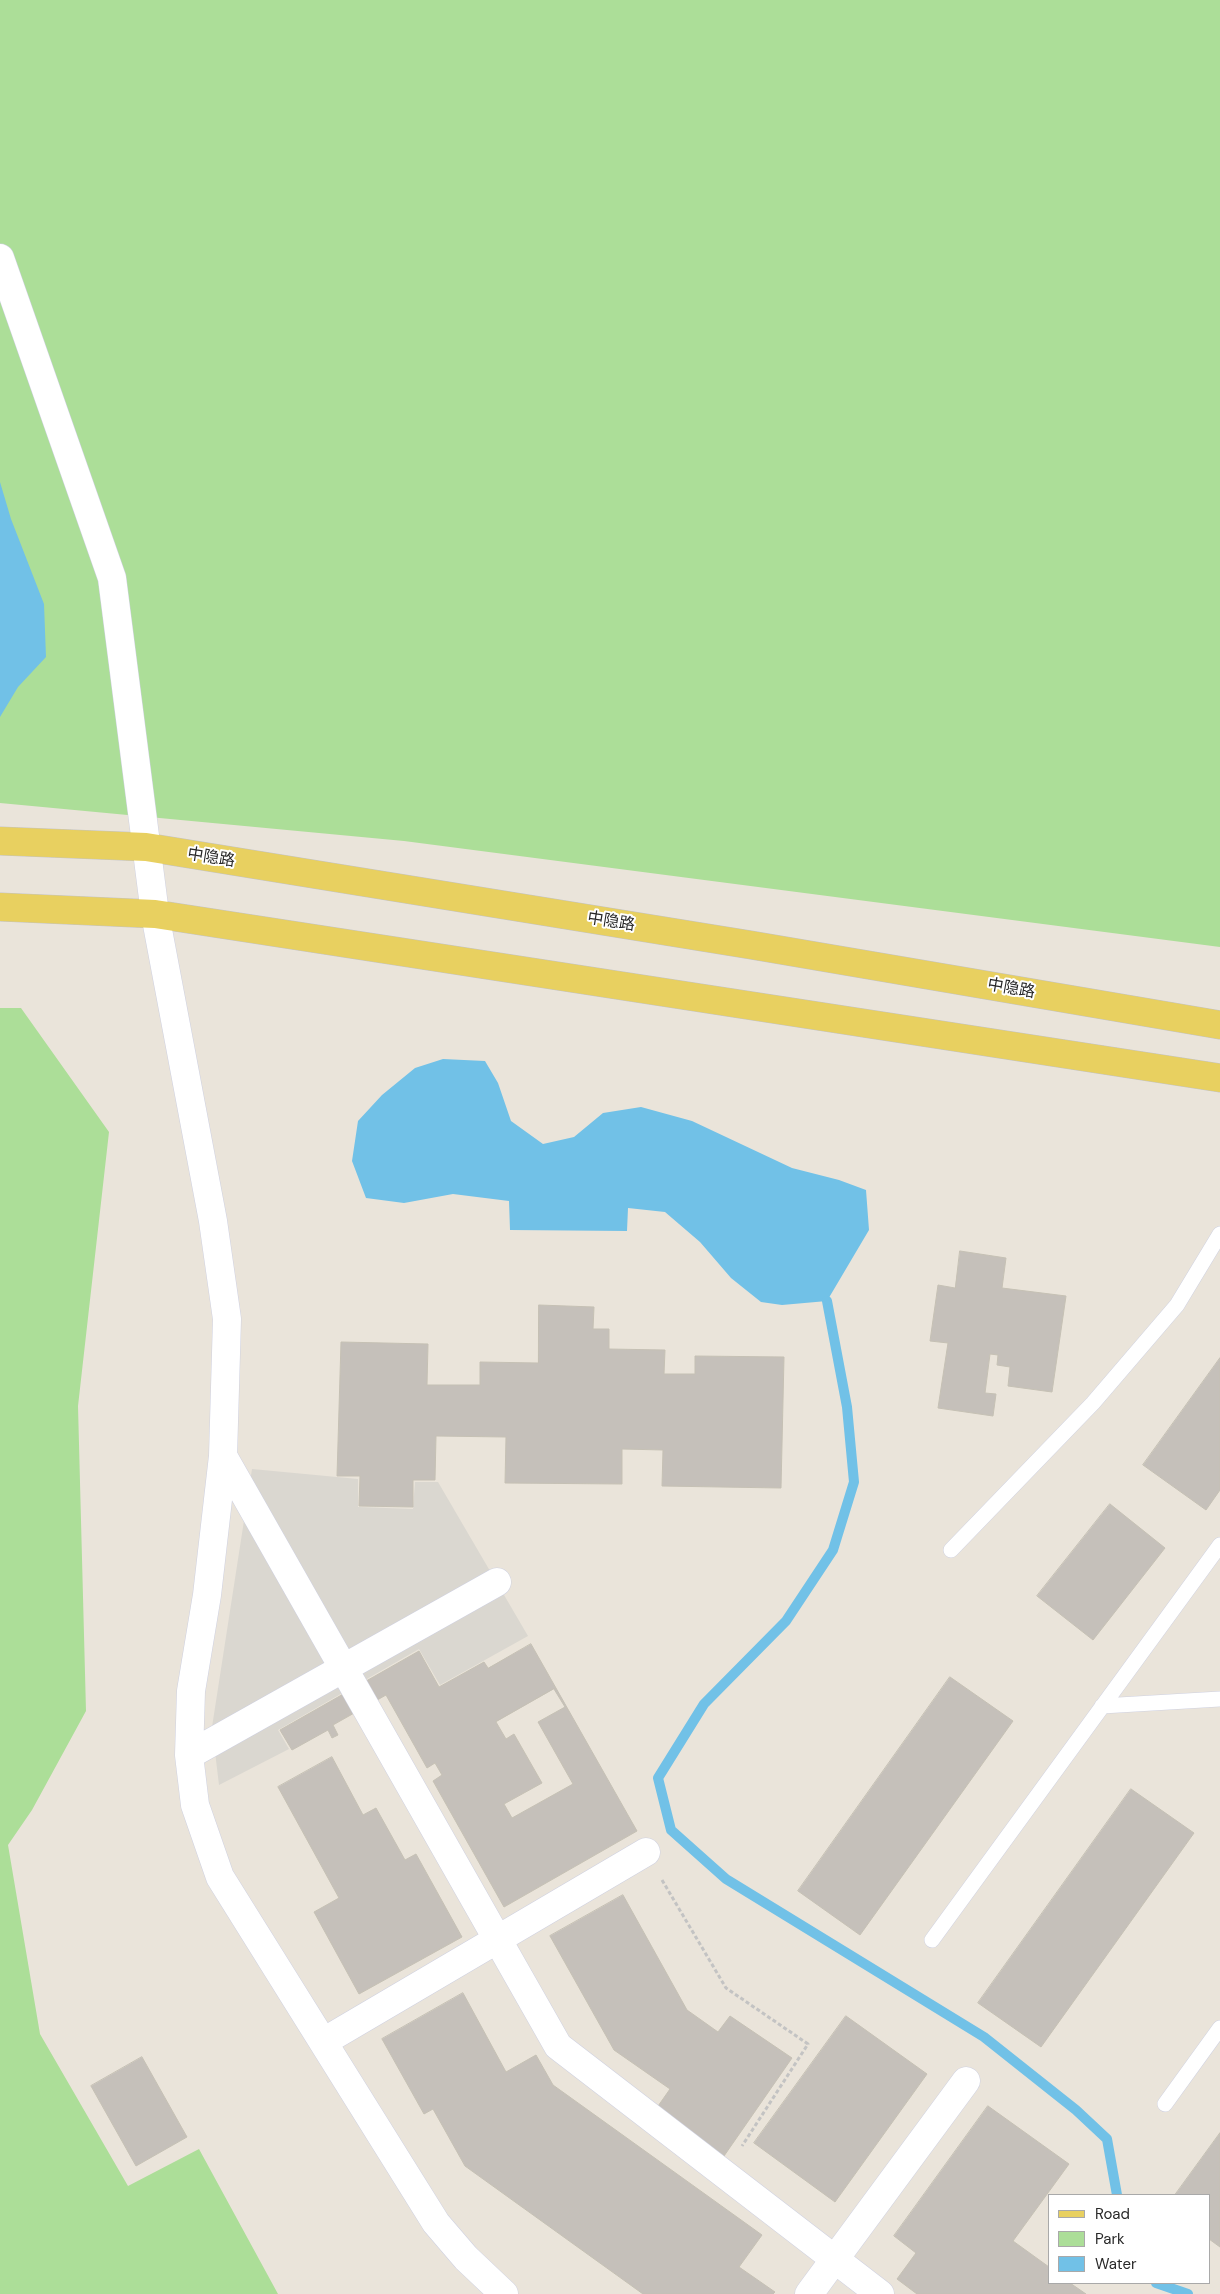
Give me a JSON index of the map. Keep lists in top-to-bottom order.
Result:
{
  "streets": {
    "main road": ["中隐路"]
  },
  "legend": ["Road", "Park", "Water"]
}
